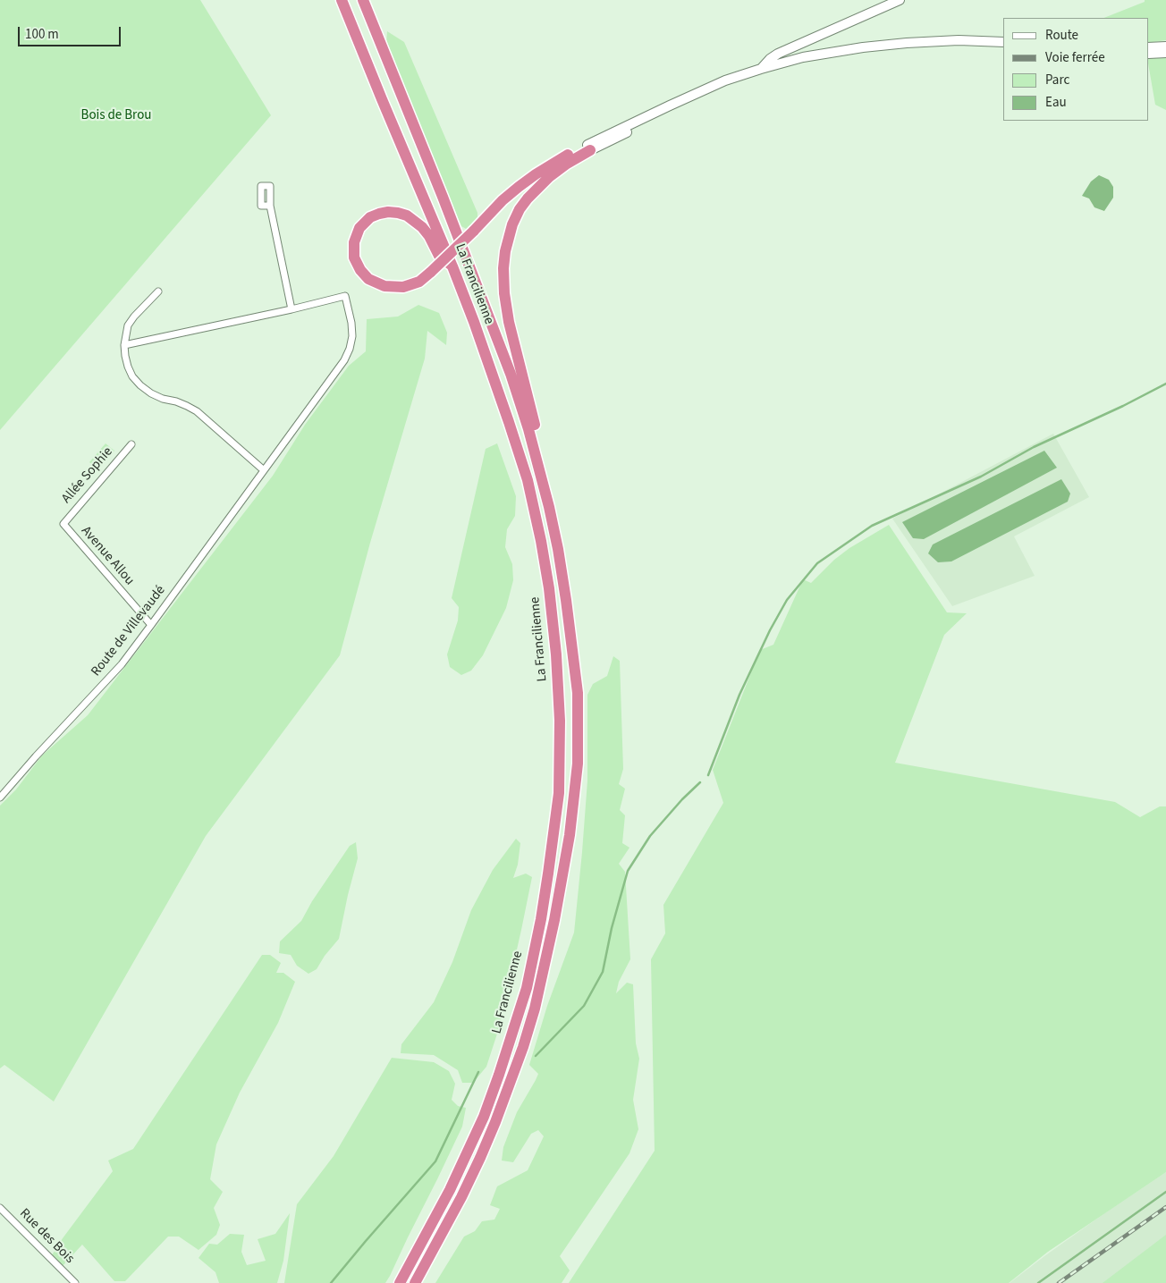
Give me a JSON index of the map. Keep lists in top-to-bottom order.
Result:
{
  "streets": {
    "highway": ["La Francilienne"],
    "street": [
      "Allée Sophie",
      "Avenue Allou",
      "Route de Villevaudé",
      "Rue des Bois"
    ]
  },
  "crossings": [
    ["Allée Sophie", "Avenue Allou"],
    ["Avenue Allou", "Route de Villevaudé"]
  ],
  "parks": ["Bois de Brou"],
  "legend": [
    "Route",
    "Voie ferrée",
    "Parc",
    "Eau"
  ],
  "scale_bar": "100 m"
}
